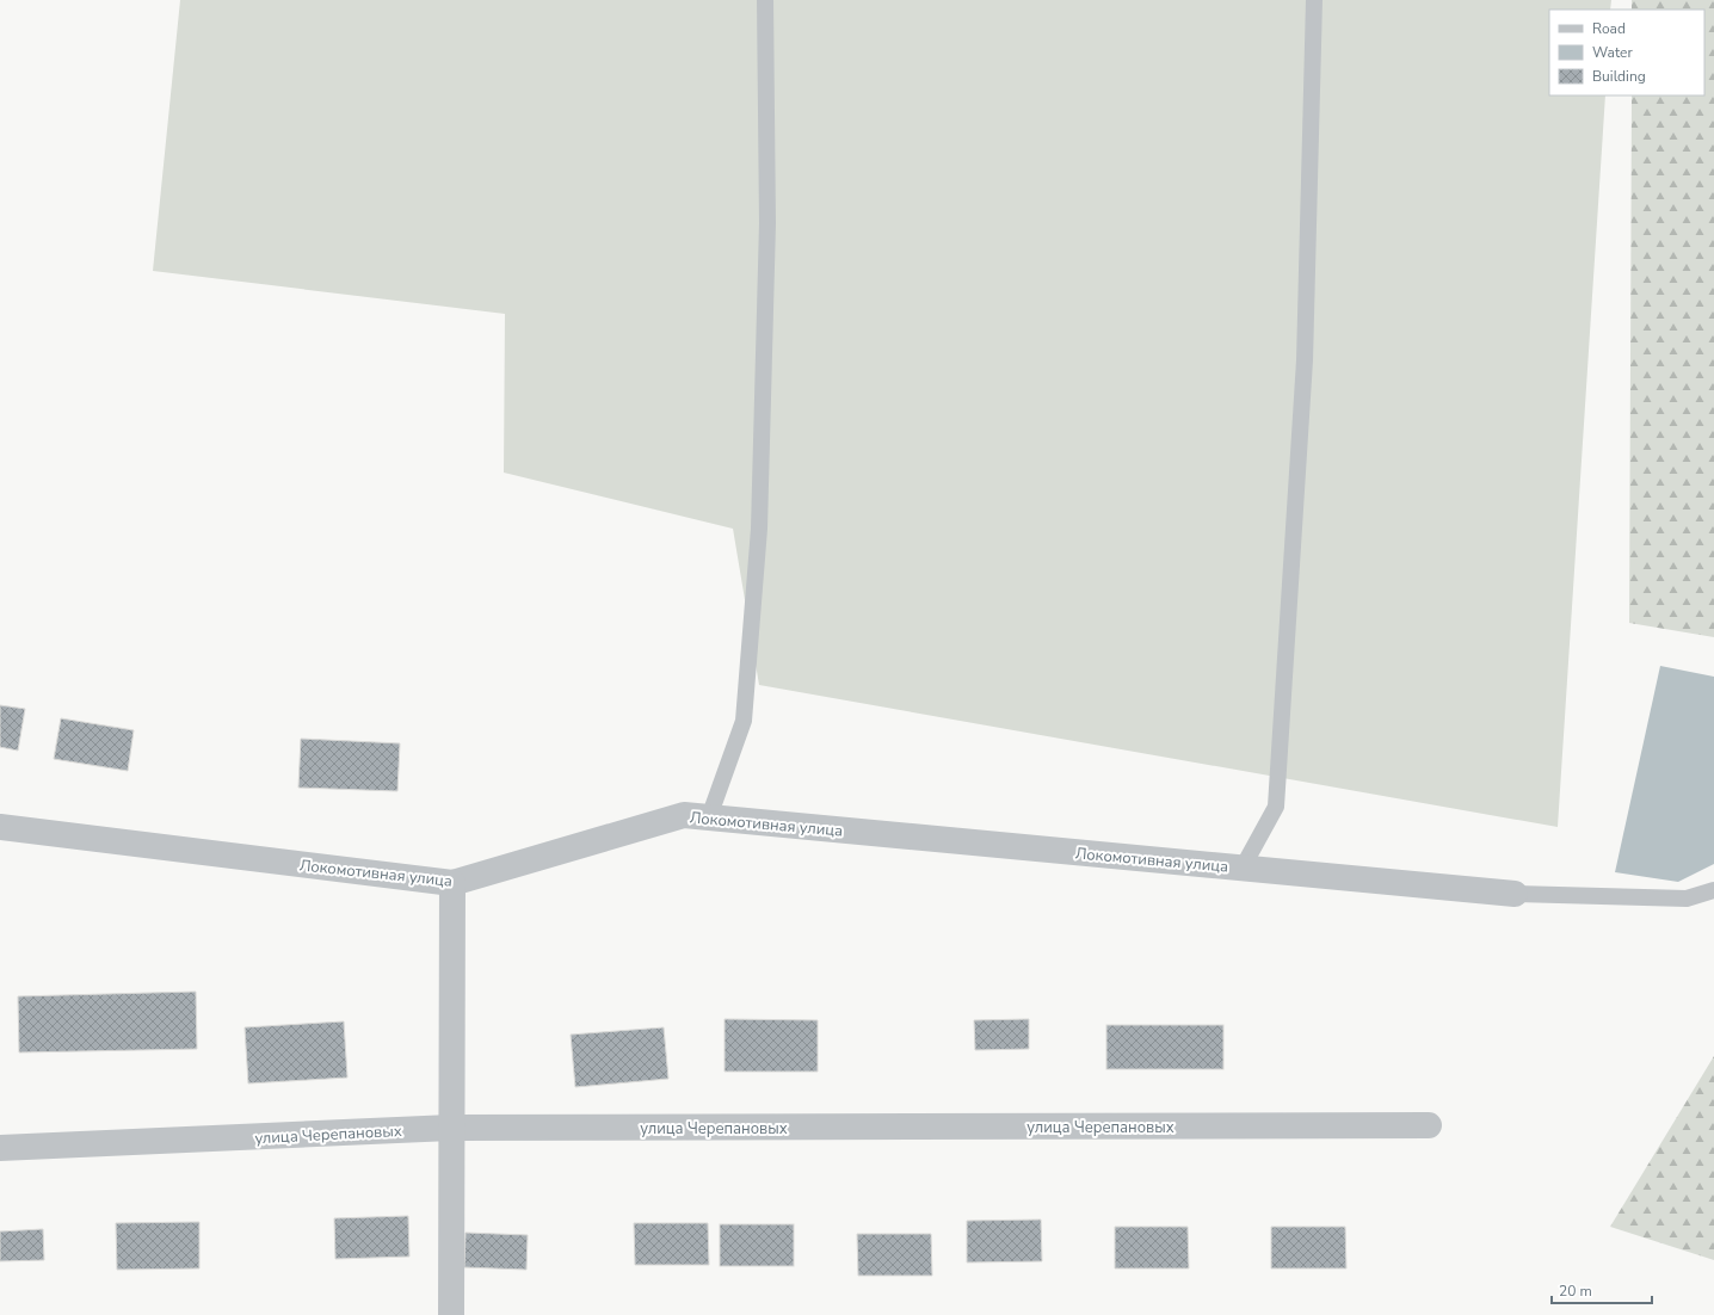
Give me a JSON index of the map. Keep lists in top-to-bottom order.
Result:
{
  "streets": {
    "street": ["Локомотивная улица", "улица Черепановых"]
  },
  "legend": ["Road", "Water", "Building"],
  "scale_bar": "20 m"
}
